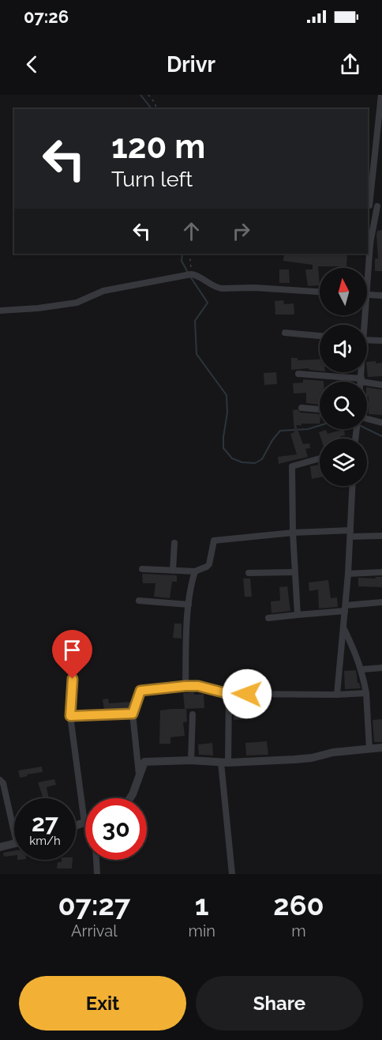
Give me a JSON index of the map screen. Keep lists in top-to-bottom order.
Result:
{
  "north": "top",
  "page": {
    "status": "07:26",
    "header": "Drivr",
    "turn": ["120 m", "Turn left"],
    "speed": "27 km/h",
    "limit": "30",
    "eta": [
      "07:27",
      "Arrival",
      "1",
      "min",
      "260",
      "m"
    ],
    "buttons": ["Exit", "Share"]
  }
}
